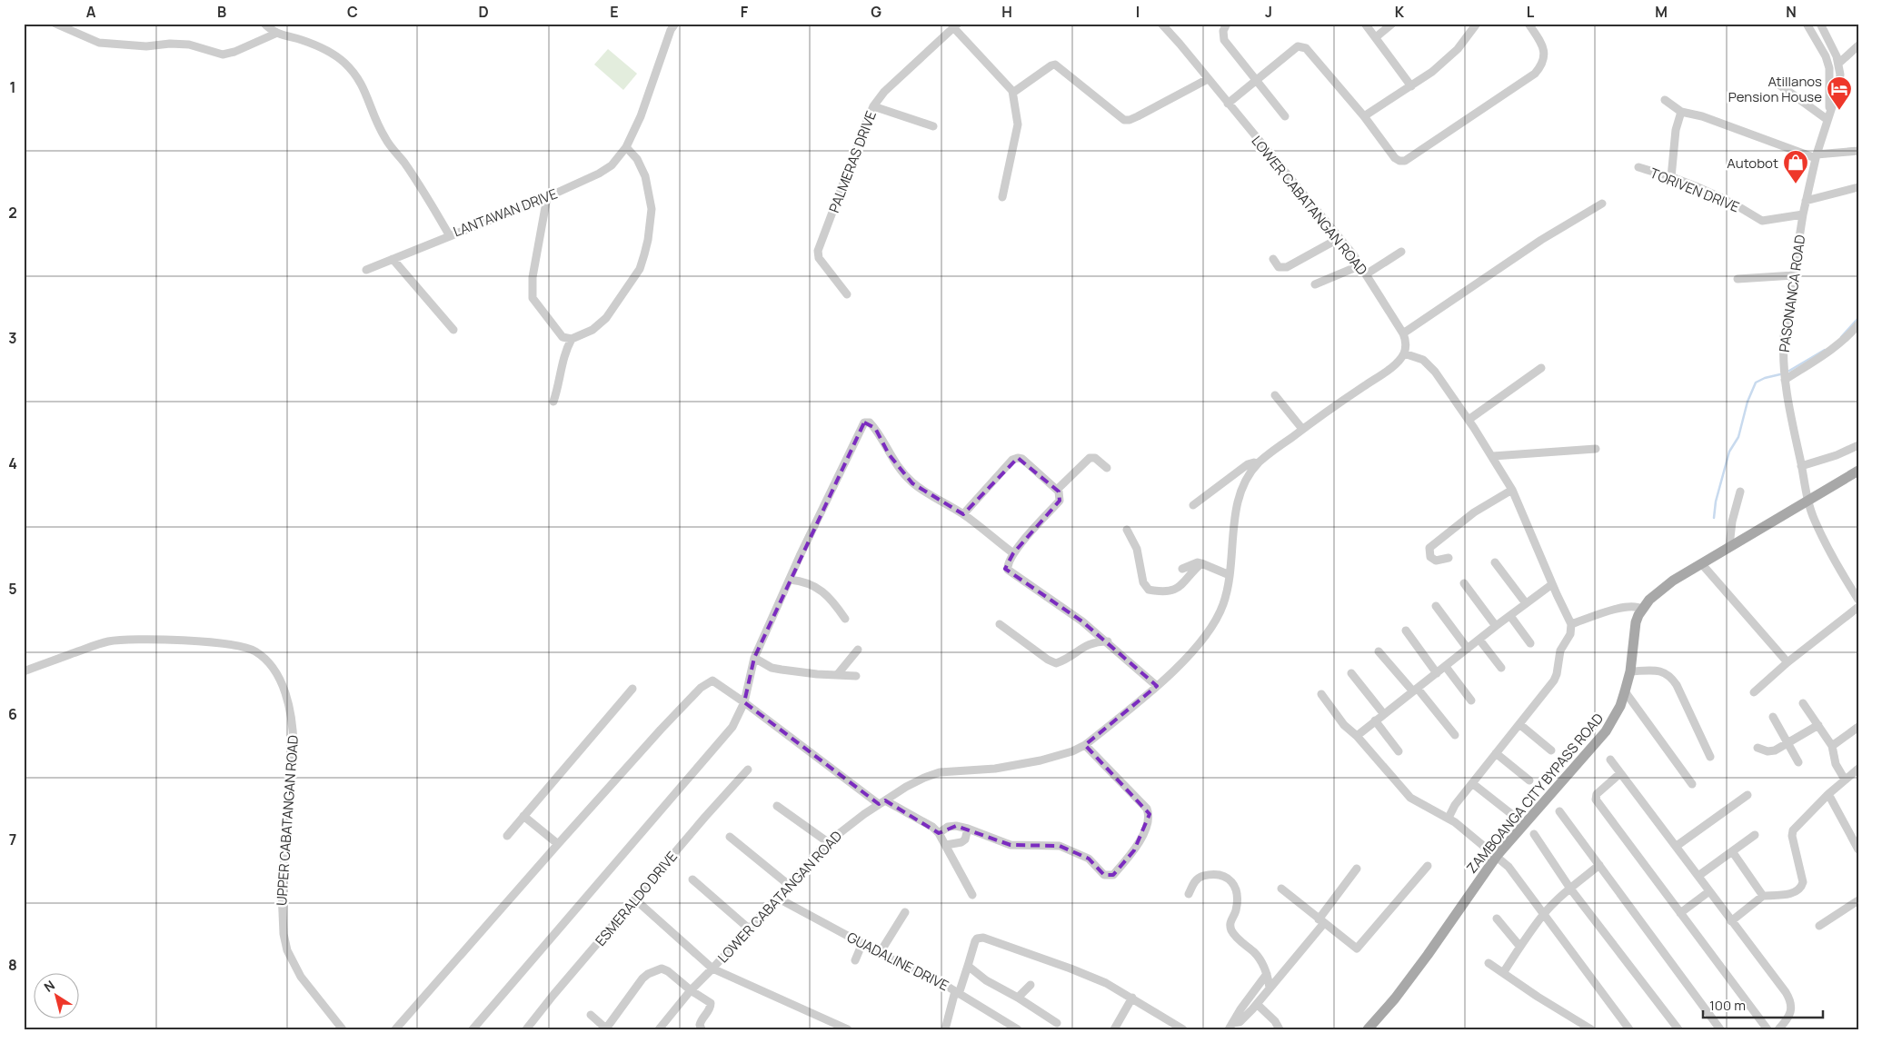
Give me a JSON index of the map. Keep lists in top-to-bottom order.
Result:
{
  "streets": {
    "main road": ["ZAMBOANGA CITY BYPASS ROAD"],
    "street": [
      "PALMERAS DRIVE",
      "TORIVEN DRIVE",
      "LOWER CABATANGAN ROAD",
      "LANTAWAN DRIVE",
      "PASONANCA ROAD",
      "UPPER CABATANGAN ROAD",
      "ESMERALDO DRIVE",
      "GUADALINE DRIVE"
    ]
  },
  "crossings": [
    ["TORIVEN DRIVE", "PASONANCA ROAD"],
    ["LOWER CABATANGAN ROAD", "GUADALINE DRIVE"],
    ["PASONANCA ROAD", "ZAMBOANGA CITY BYPASS ROAD"]
  ],
  "places": {
    "hotel": ["Atillanos Pension House"],
    "shop": ["Autobot"]
  },
  "scale_bar": "100 m",
  "north": "top left",
  "grid": {
    "columns": [
      "A",
      "B",
      "C",
      "D",
      "E",
      "F",
      "G",
      "H",
      "I",
      "J",
      "K",
      "L",
      "M",
      "N"
    ],
    "rows": [
      "1",
      "2",
      "3",
      "4",
      "5",
      "6",
      "7",
      "8"
    ]
  }
}
